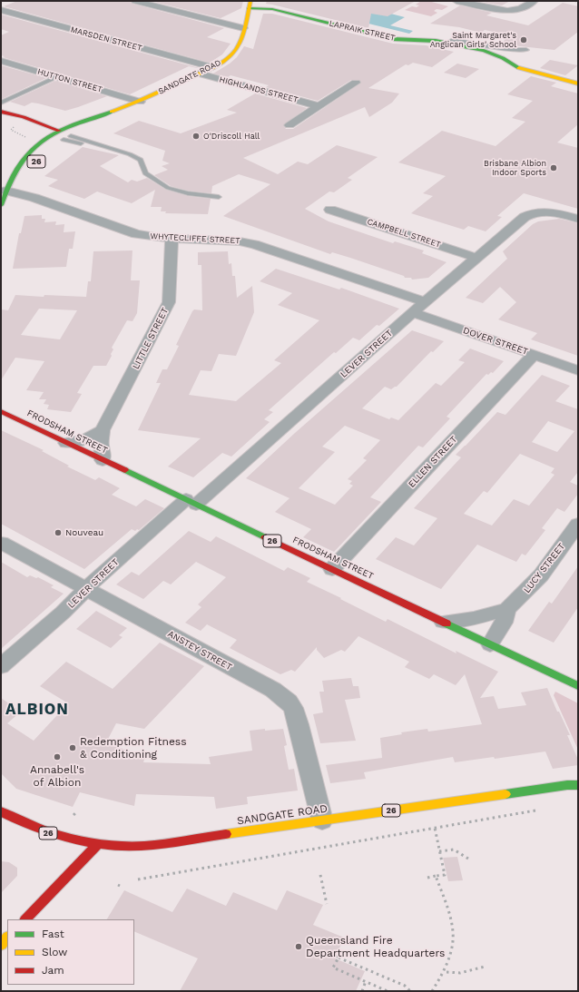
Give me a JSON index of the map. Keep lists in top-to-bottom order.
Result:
{
  "streets": {
    "main road": [
      "LAPRAIK STREET",
      "SANDGATE ROAD",
      "26",
      "FRODSHAM STREET"
    ],
    "street": [
      "MARSDEN STREET",
      "HUTTON STREET",
      "HIGHLANDS STREET",
      "CAMPBELL STREET",
      "WHYTECLIFFE STREET",
      "LITTLE STREET",
      "DOVER STREET",
      "LEVER STREET",
      "ELLEN STREET",
      "LUCY STREET",
      "ANSTEY STREET"
    ]
  },
  "crossings": [
    ["LAPRAIK STREET", "SANDGATE ROAD"],
    ["MARSDEN STREET", "SANDGATE ROAD"],
    ["SANDGATE ROAD", "HUTTON STREET"],
    ["SANDGATE ROAD", "HIGHLANDS STREET"],
    ["SANDGATE ROAD", "WHYTECLIFFE STREET"],
    ["SANDGATE ROAD", "ANSTEY STREET"],
    ["CAMPBELL STREET", "LEVER STREET"],
    ["WHYTECLIFFE STREET", "LITTLE STREET"],
    ["WHYTECLIFFE STREET", "DOVER STREET"],
    ["WHYTECLIFFE STREET", "LEVER STREET"],
    ["LITTLE STREET", "FRODSHAM STREET"],
    ["DOVER STREET", "LEVER STREET"],
    ["DOVER STREET", "ELLEN STREET"],
    ["LEVER STREET", "FRODSHAM STREET"],
    ["LEVER STREET", "ANSTEY STREET"],
    ["FRODSHAM STREET", "ELLEN STREET"],
    ["FRODSHAM STREET", "LUCY STREET"]
  ],
  "districts": ["ALBION"],
  "places": [
    "Saint Margaret's Anglican Girls' School",
    "O'Driscoll Hall",
    "Brisbane Albion Indoor Sports",
    "Nouveau",
    "Redemption Fitness & Conditioning",
    "Annabell's of Albion",
    "Queensland Fire Department Headquarters"
  ],
  "legend": ["Fast", "Slow", "Jam"]
}
